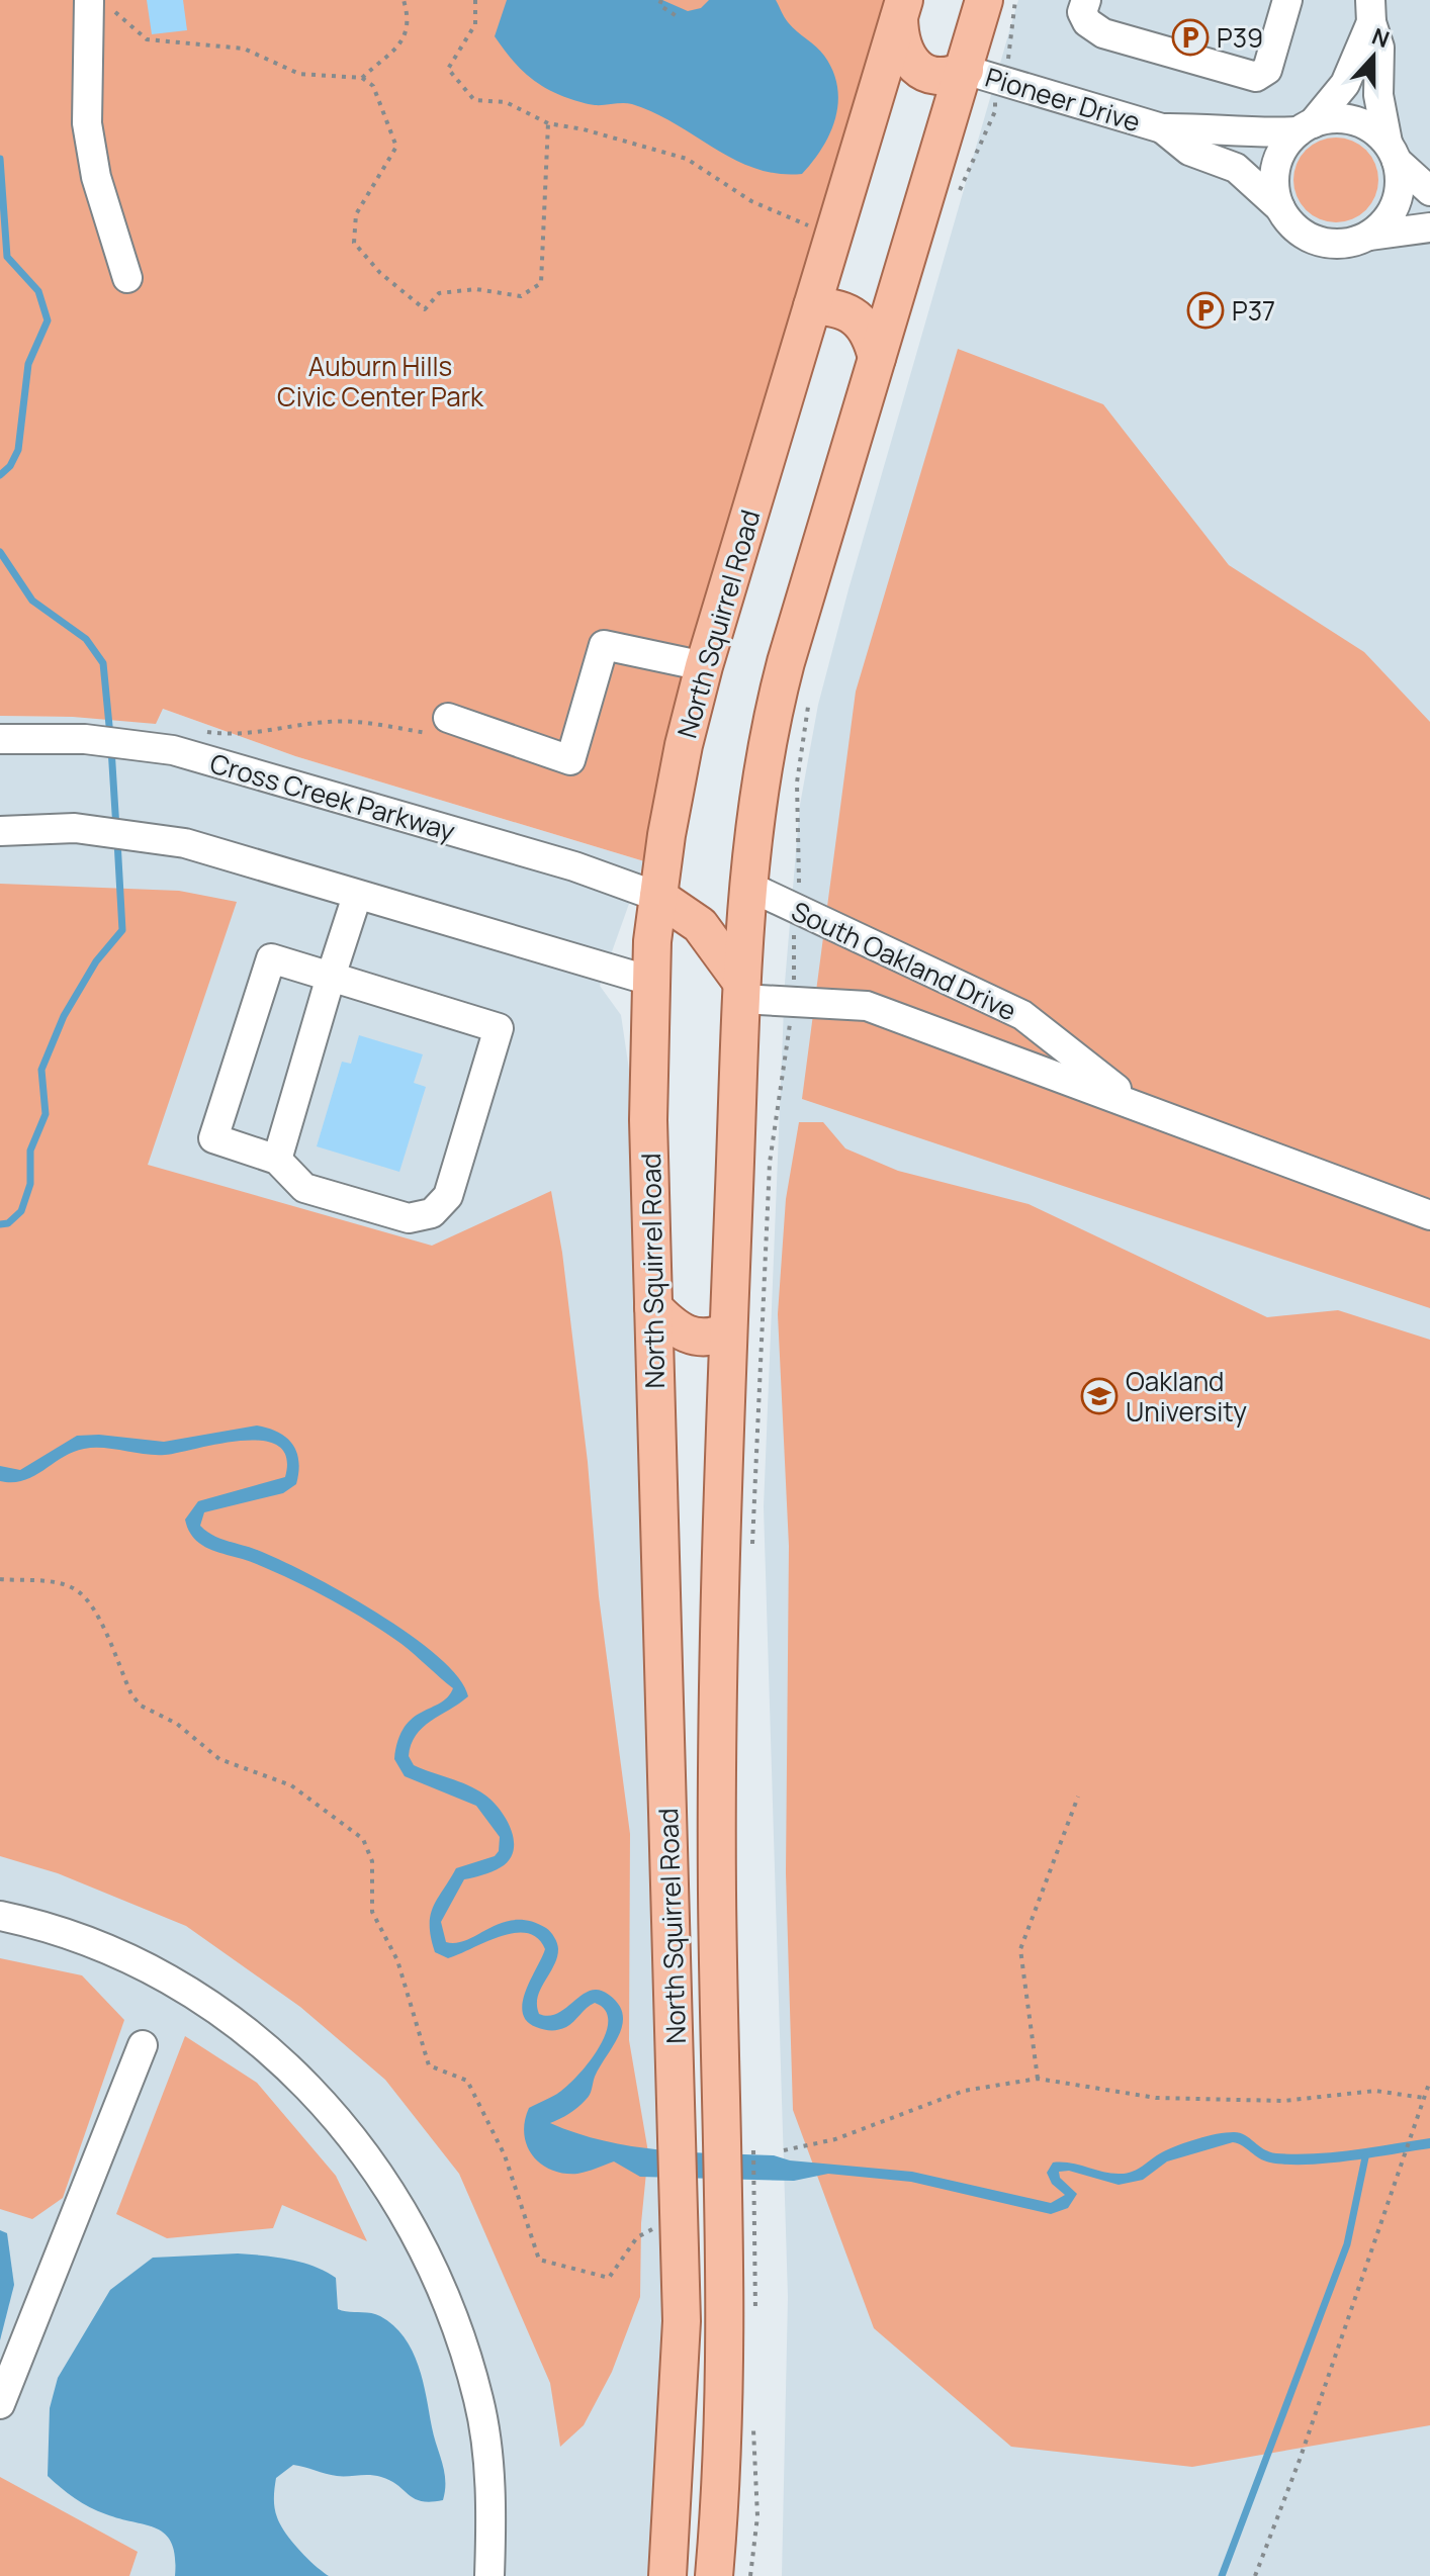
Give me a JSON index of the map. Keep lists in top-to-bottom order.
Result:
{
  "streets": {
    "main road": ["North Squirrel Road"],
    "street": ["Pioneer Drive", "Cross Creek Parkway", "South Oakland Drive"]
  },
  "crossings": [
    ["Pioneer Drive", "North Squirrel Road"],
    ["North Squirrel Road", "Cross Creek Parkway"],
    ["North Squirrel Road", "South Oakland Drive"]
  ],
  "parks": ["Auburn Hills Civic Center Park"],
  "places": {
    "parking": ["P39", "P37"],
    "school or university": ["Oakland University"]
  },
  "north": "top"
}
